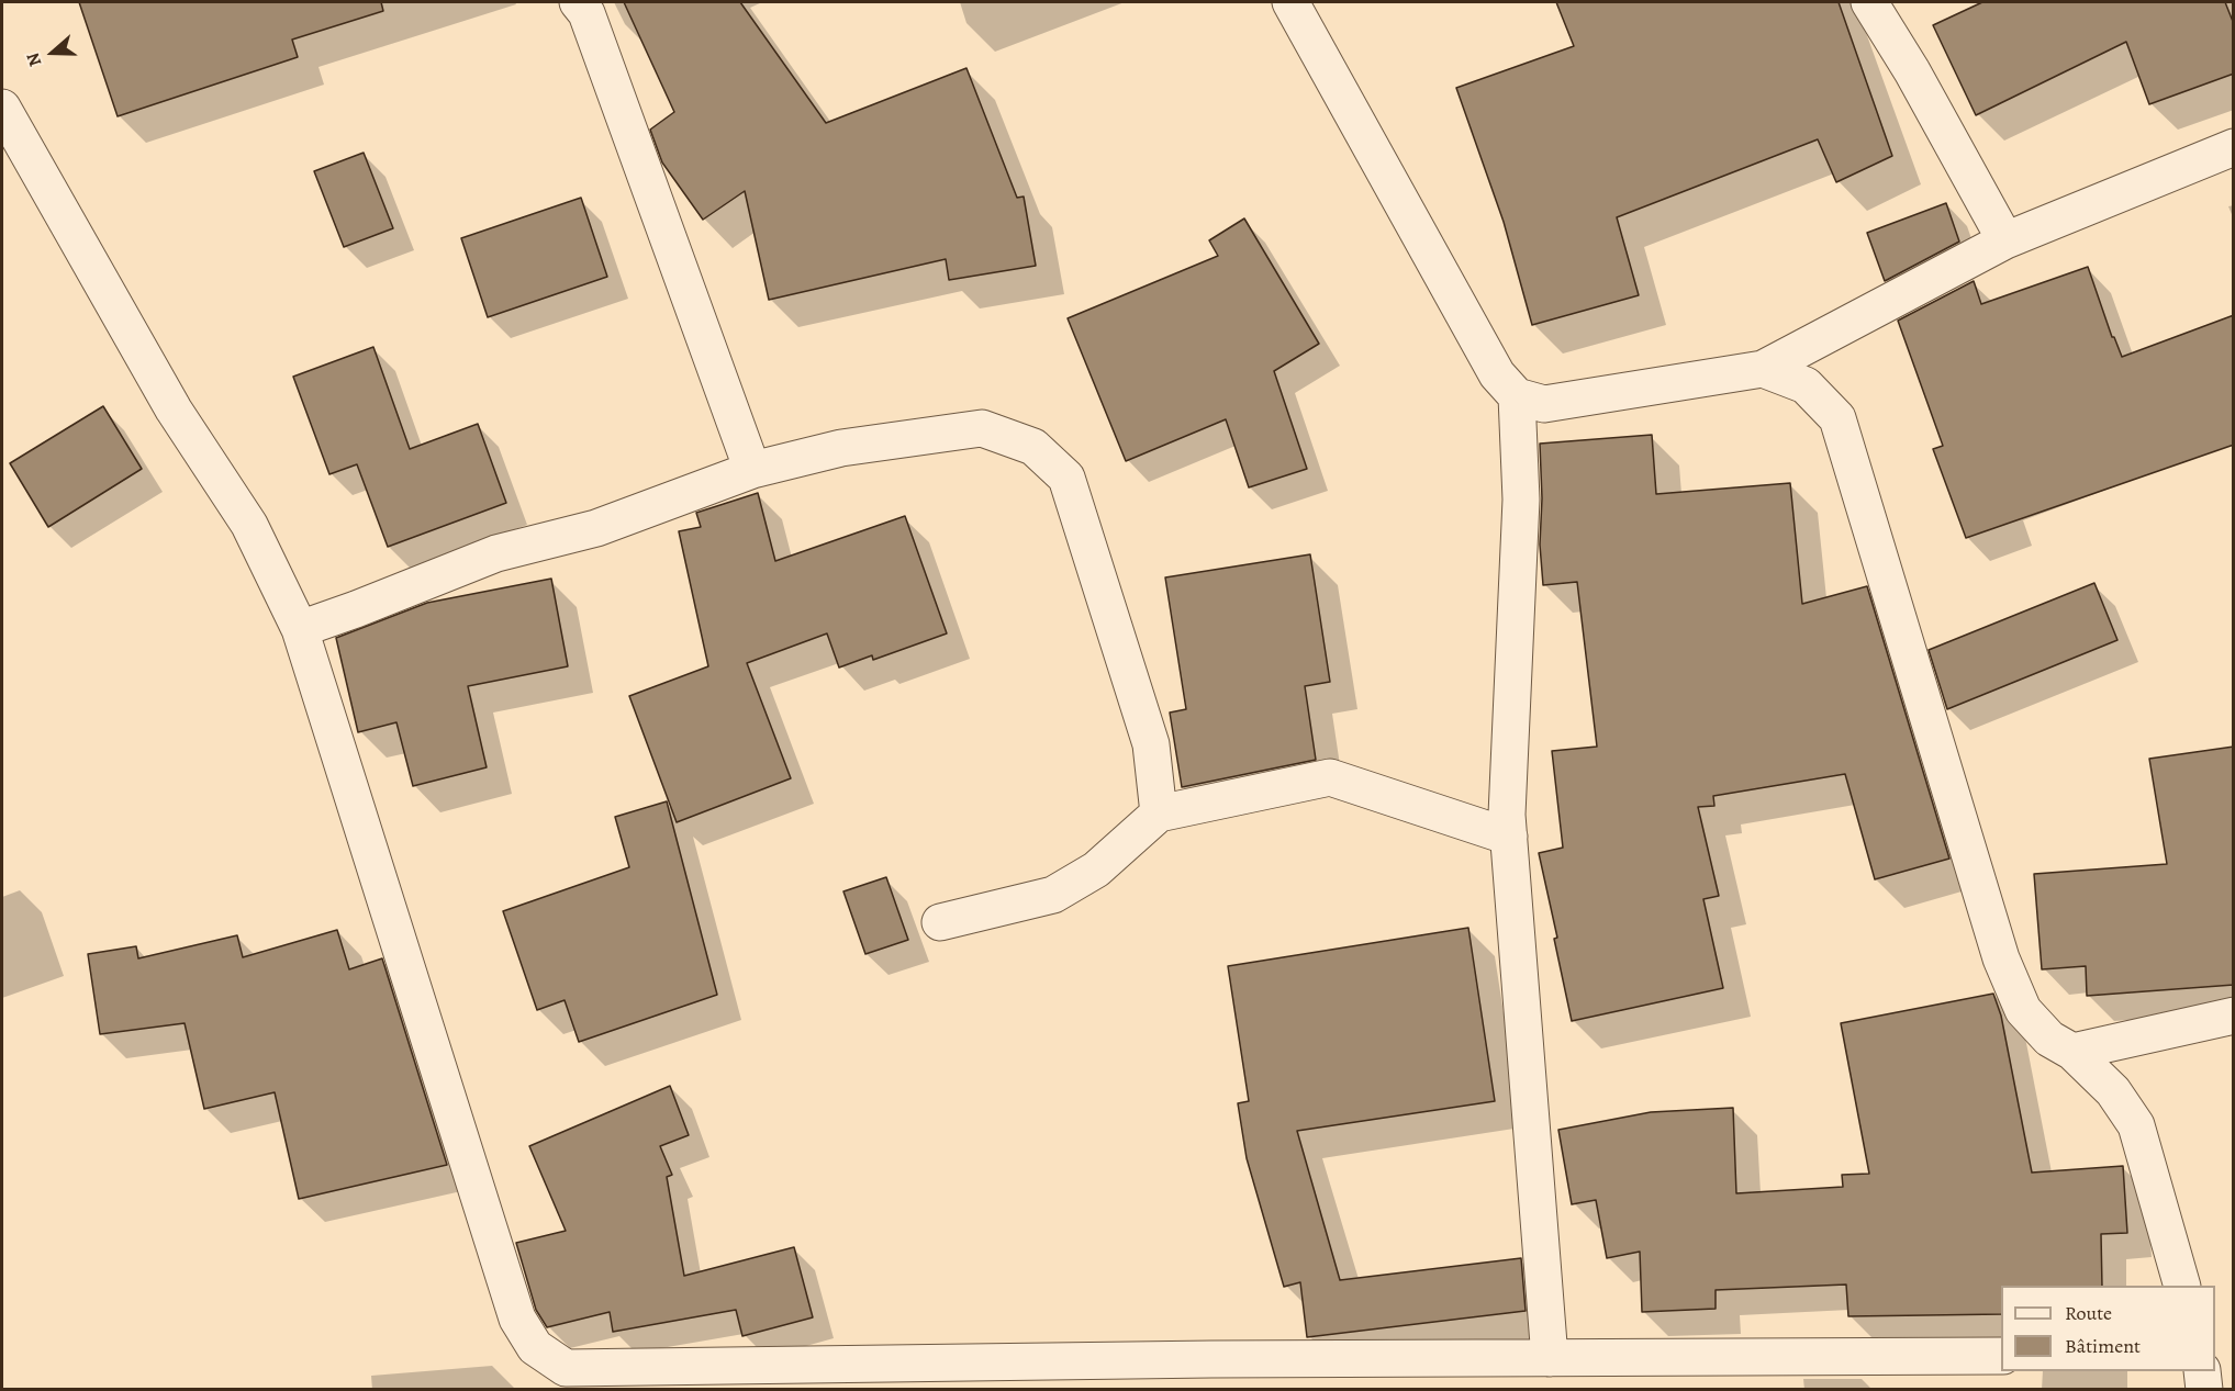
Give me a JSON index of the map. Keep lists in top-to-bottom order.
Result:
{
  "legend": ["Route", "Bâtiment"],
  "north": "left"
}
